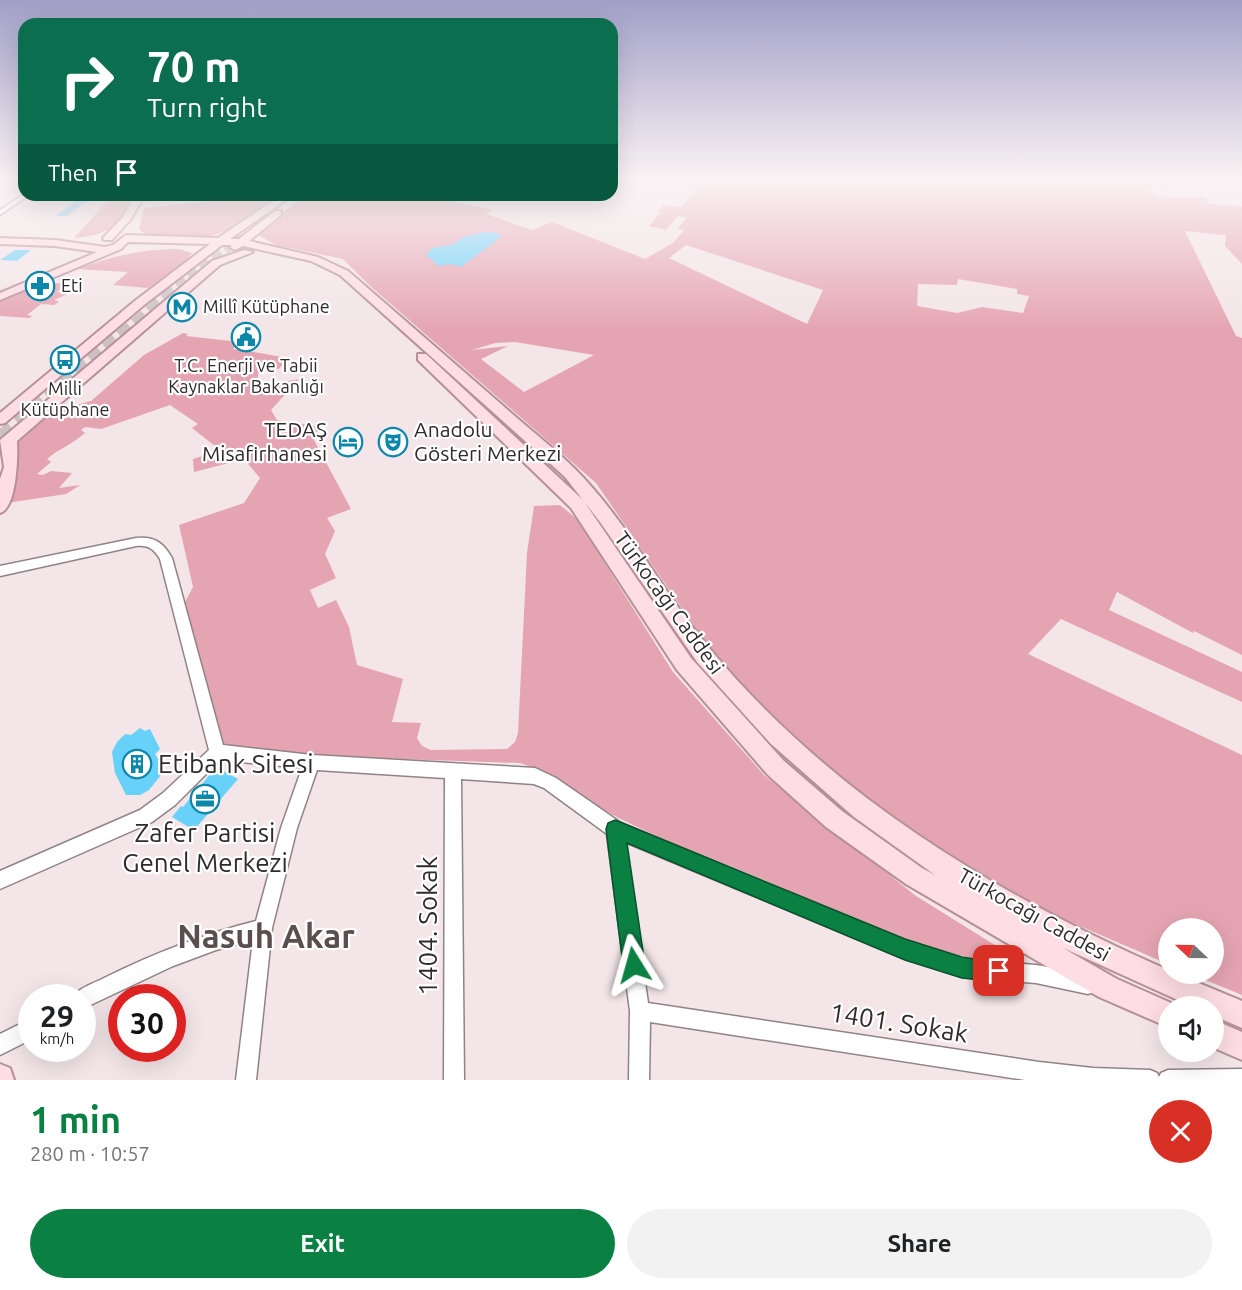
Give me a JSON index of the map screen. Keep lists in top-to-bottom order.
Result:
{
  "streets": {
    "main road": ["Türkocağı Caddesi"],
    "street": ["1404. Sokak", "1401. Sokak"]
  },
  "districts": ["Nasuh Akar"],
  "places": {
    "pharmacy": ["Eti"],
    "metro station": ["Millî Kütüphane"],
    "public building": ["T.C. Enerji ve Tabii Kaynaklar Bakanlığı"],
    "bus stop": ["Milli Kütüphane"],
    "hotel": ["TEDAŞ Misafirhanesi"],
    "theatre": ["Anadolu Gösteri Merkezi"],
    "building": ["Etibank Sitesi"],
    "office": ["Zafer Partisi Genel Merkezi"]
  },
  "north": "left",
  "page": {
    "turn": ["70 m", "Turn right"],
    "then": "Then",
    "speed": "29 km/h",
    "limit": "30",
    "heading": ["1 min", "280 m · 10:57"],
    "buttons": ["Exit", "Share"]
  }
}
